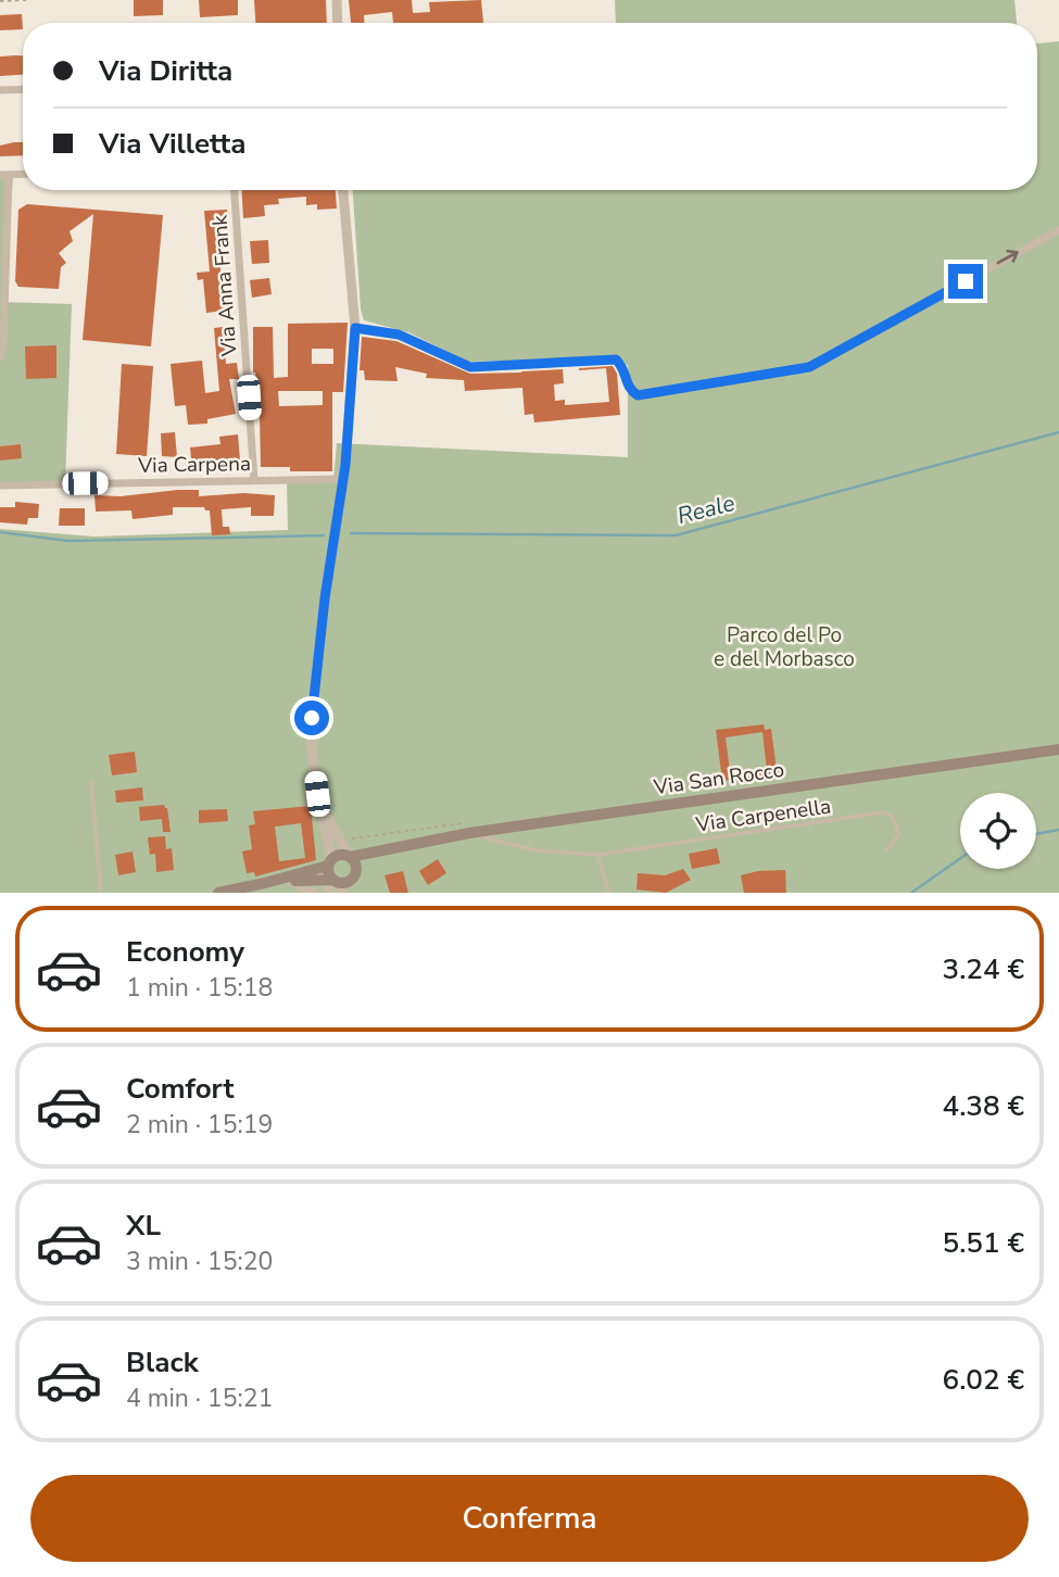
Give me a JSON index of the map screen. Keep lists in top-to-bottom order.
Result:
{
  "streets": {
    "main road": ["Via San Rocco"],
    "street": ["Via Anna Frank", "Via Carpena"],
    "lane": ["Via Carpenella"]
  },
  "crossings": [
    ["Via Anna Frank", "Via Carpena"],
    ["Via San Rocco", "Via Carpenella"]
  ],
  "water": ["Reale"],
  "parks": ["Parco del Po e del Morbasco"],
  "page": {
    "banner": ["Via Diritta", "Via Villetta"],
    "list": [
      {
        "name": "Economy",
        "note": "1 min · 15:18",
        "value": "3.24 €"
      },
      {
        "name": "Comfort",
        "note": "2 min · 15:19",
        "value": "4.38 €"
      },
      {
        "name": "XL",
        "note": "3 min · 15:20",
        "value": "5.51 €"
      },
      {
        "name": "Black",
        "note": "4 min · 15:21",
        "value": "6.02 €"
      }
    ],
    "buttons": "Conferma"
  }
}
